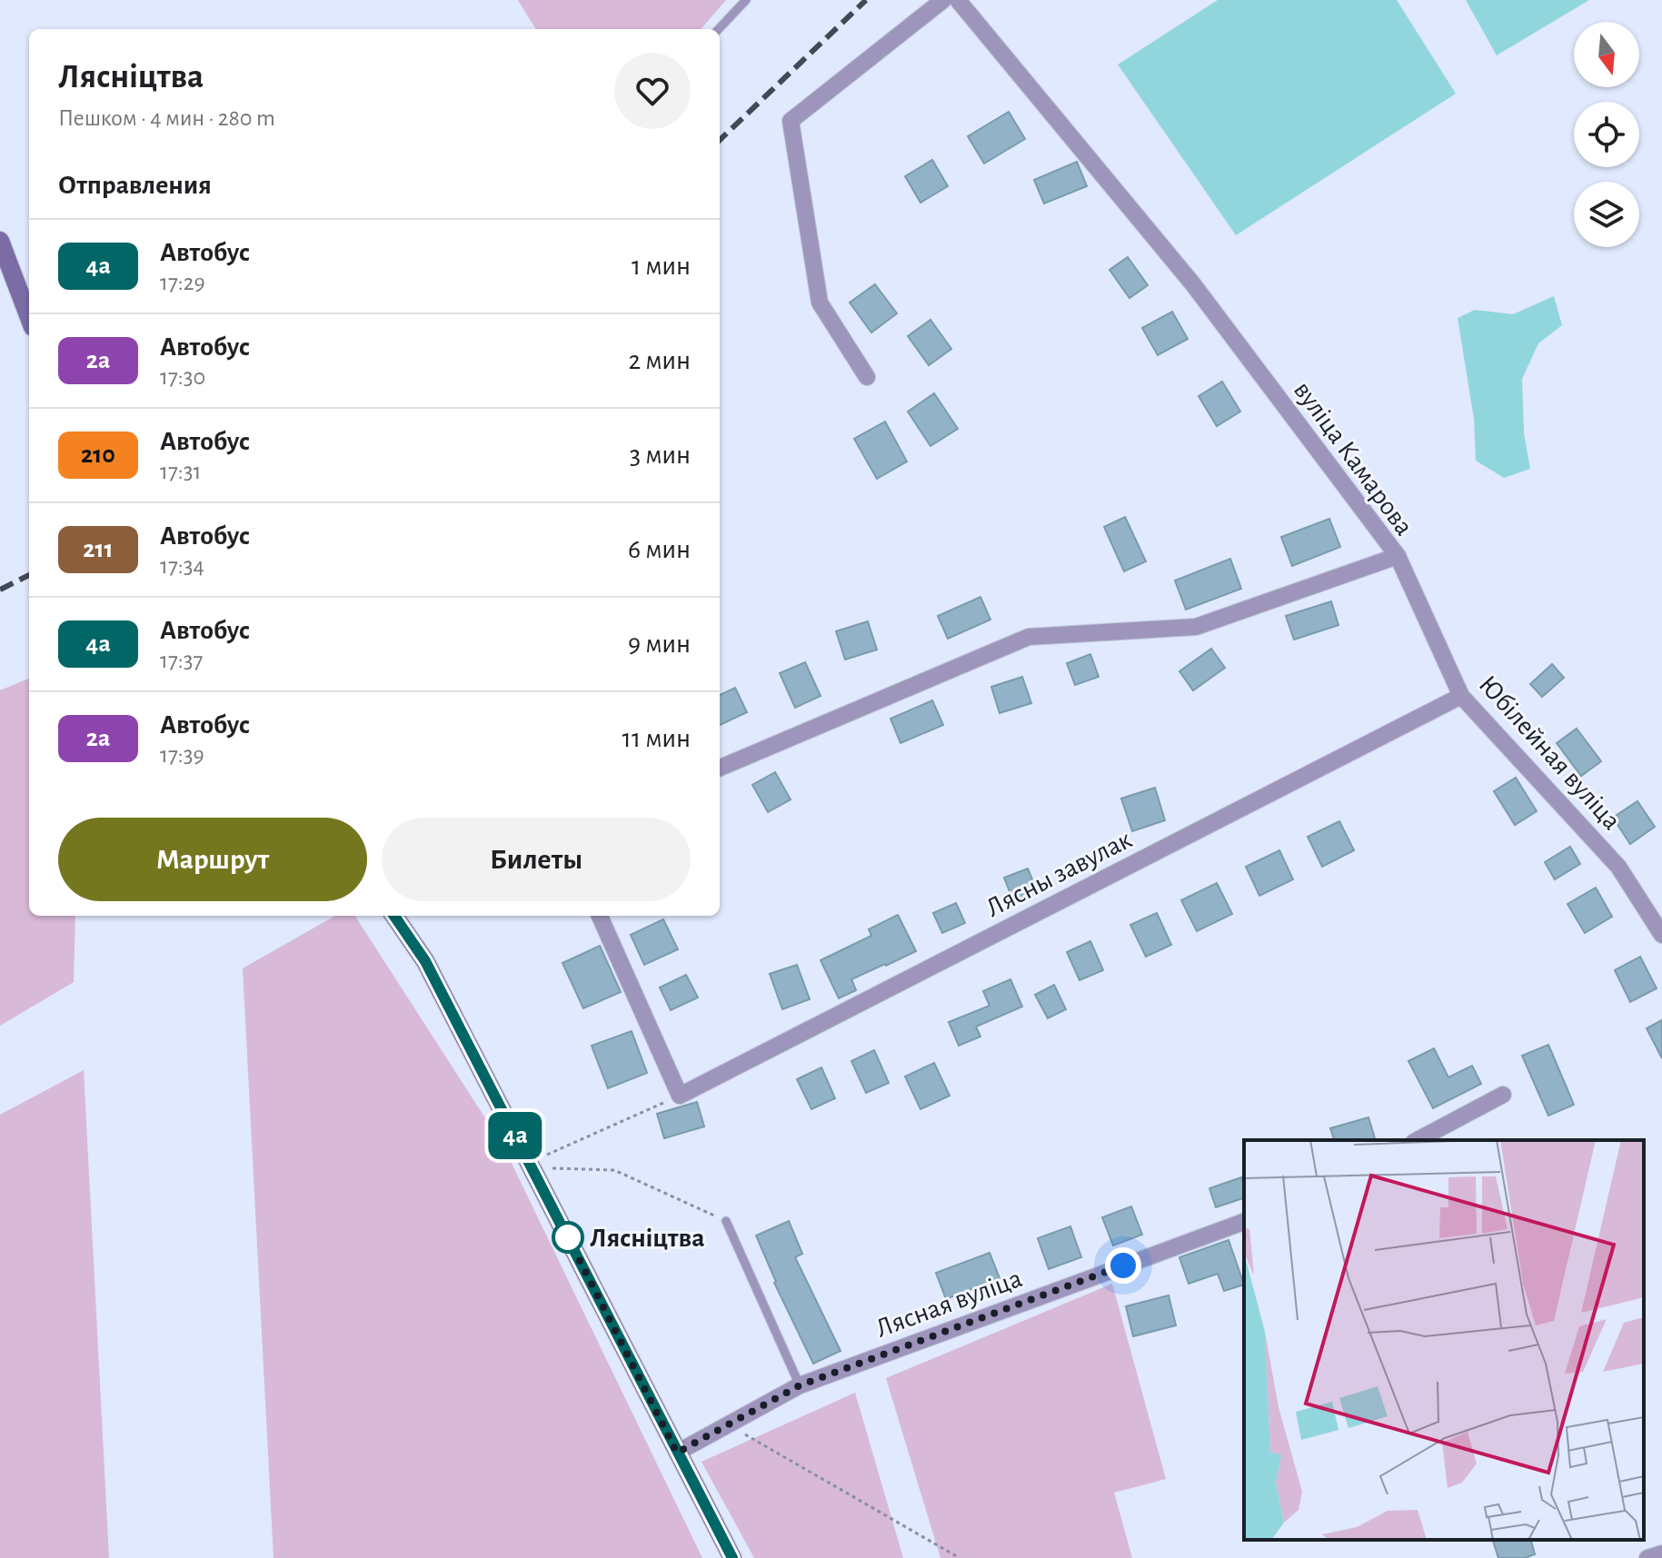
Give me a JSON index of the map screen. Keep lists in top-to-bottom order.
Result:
{
  "streets": {
    "street": [
      "вуліца Камарова",
      "Юбілейная вуліца",
      "Лясны завулак",
      "Лясная вуліца"
    ]
  },
  "crossings": [
    ["вуліца Камарова", "Юбілейная вуліца"],
    ["Юбілейная вуліца", "Лясны завулак"]
  ],
  "places": ["Лясніцтва"],
  "lines": ["bus line 4а"],
  "north": "bottom",
  "page": {
    "on_map": "4а",
    "heading": [
      ["Лясніцтва", "Пешком · 4 мин · 280 m"],
      "Отправления"
    ],
    "list": [
      {
        "mark": "4а",
        "name": "Автобус",
        "note": "17:29",
        "value": "1 мин"
      },
      {
        "mark": "2а",
        "name": "Автобус",
        "note": "17:30",
        "value": "2 мин"
      },
      {
        "mark": "210",
        "name": "Автобус",
        "note": "17:31",
        "value": "3 мин"
      },
      {
        "mark": "211",
        "name": "Автобус",
        "note": "17:34",
        "value": "6 мин"
      },
      {
        "mark": "4а",
        "name": "Автобус",
        "note": "17:37",
        "value": "9 мин"
      },
      {
        "mark": "2а",
        "name": "Автобус",
        "note": "17:39",
        "value": "11 мин"
      }
    ],
    "buttons": ["Маршрут", "Билеты"]
  }
}
